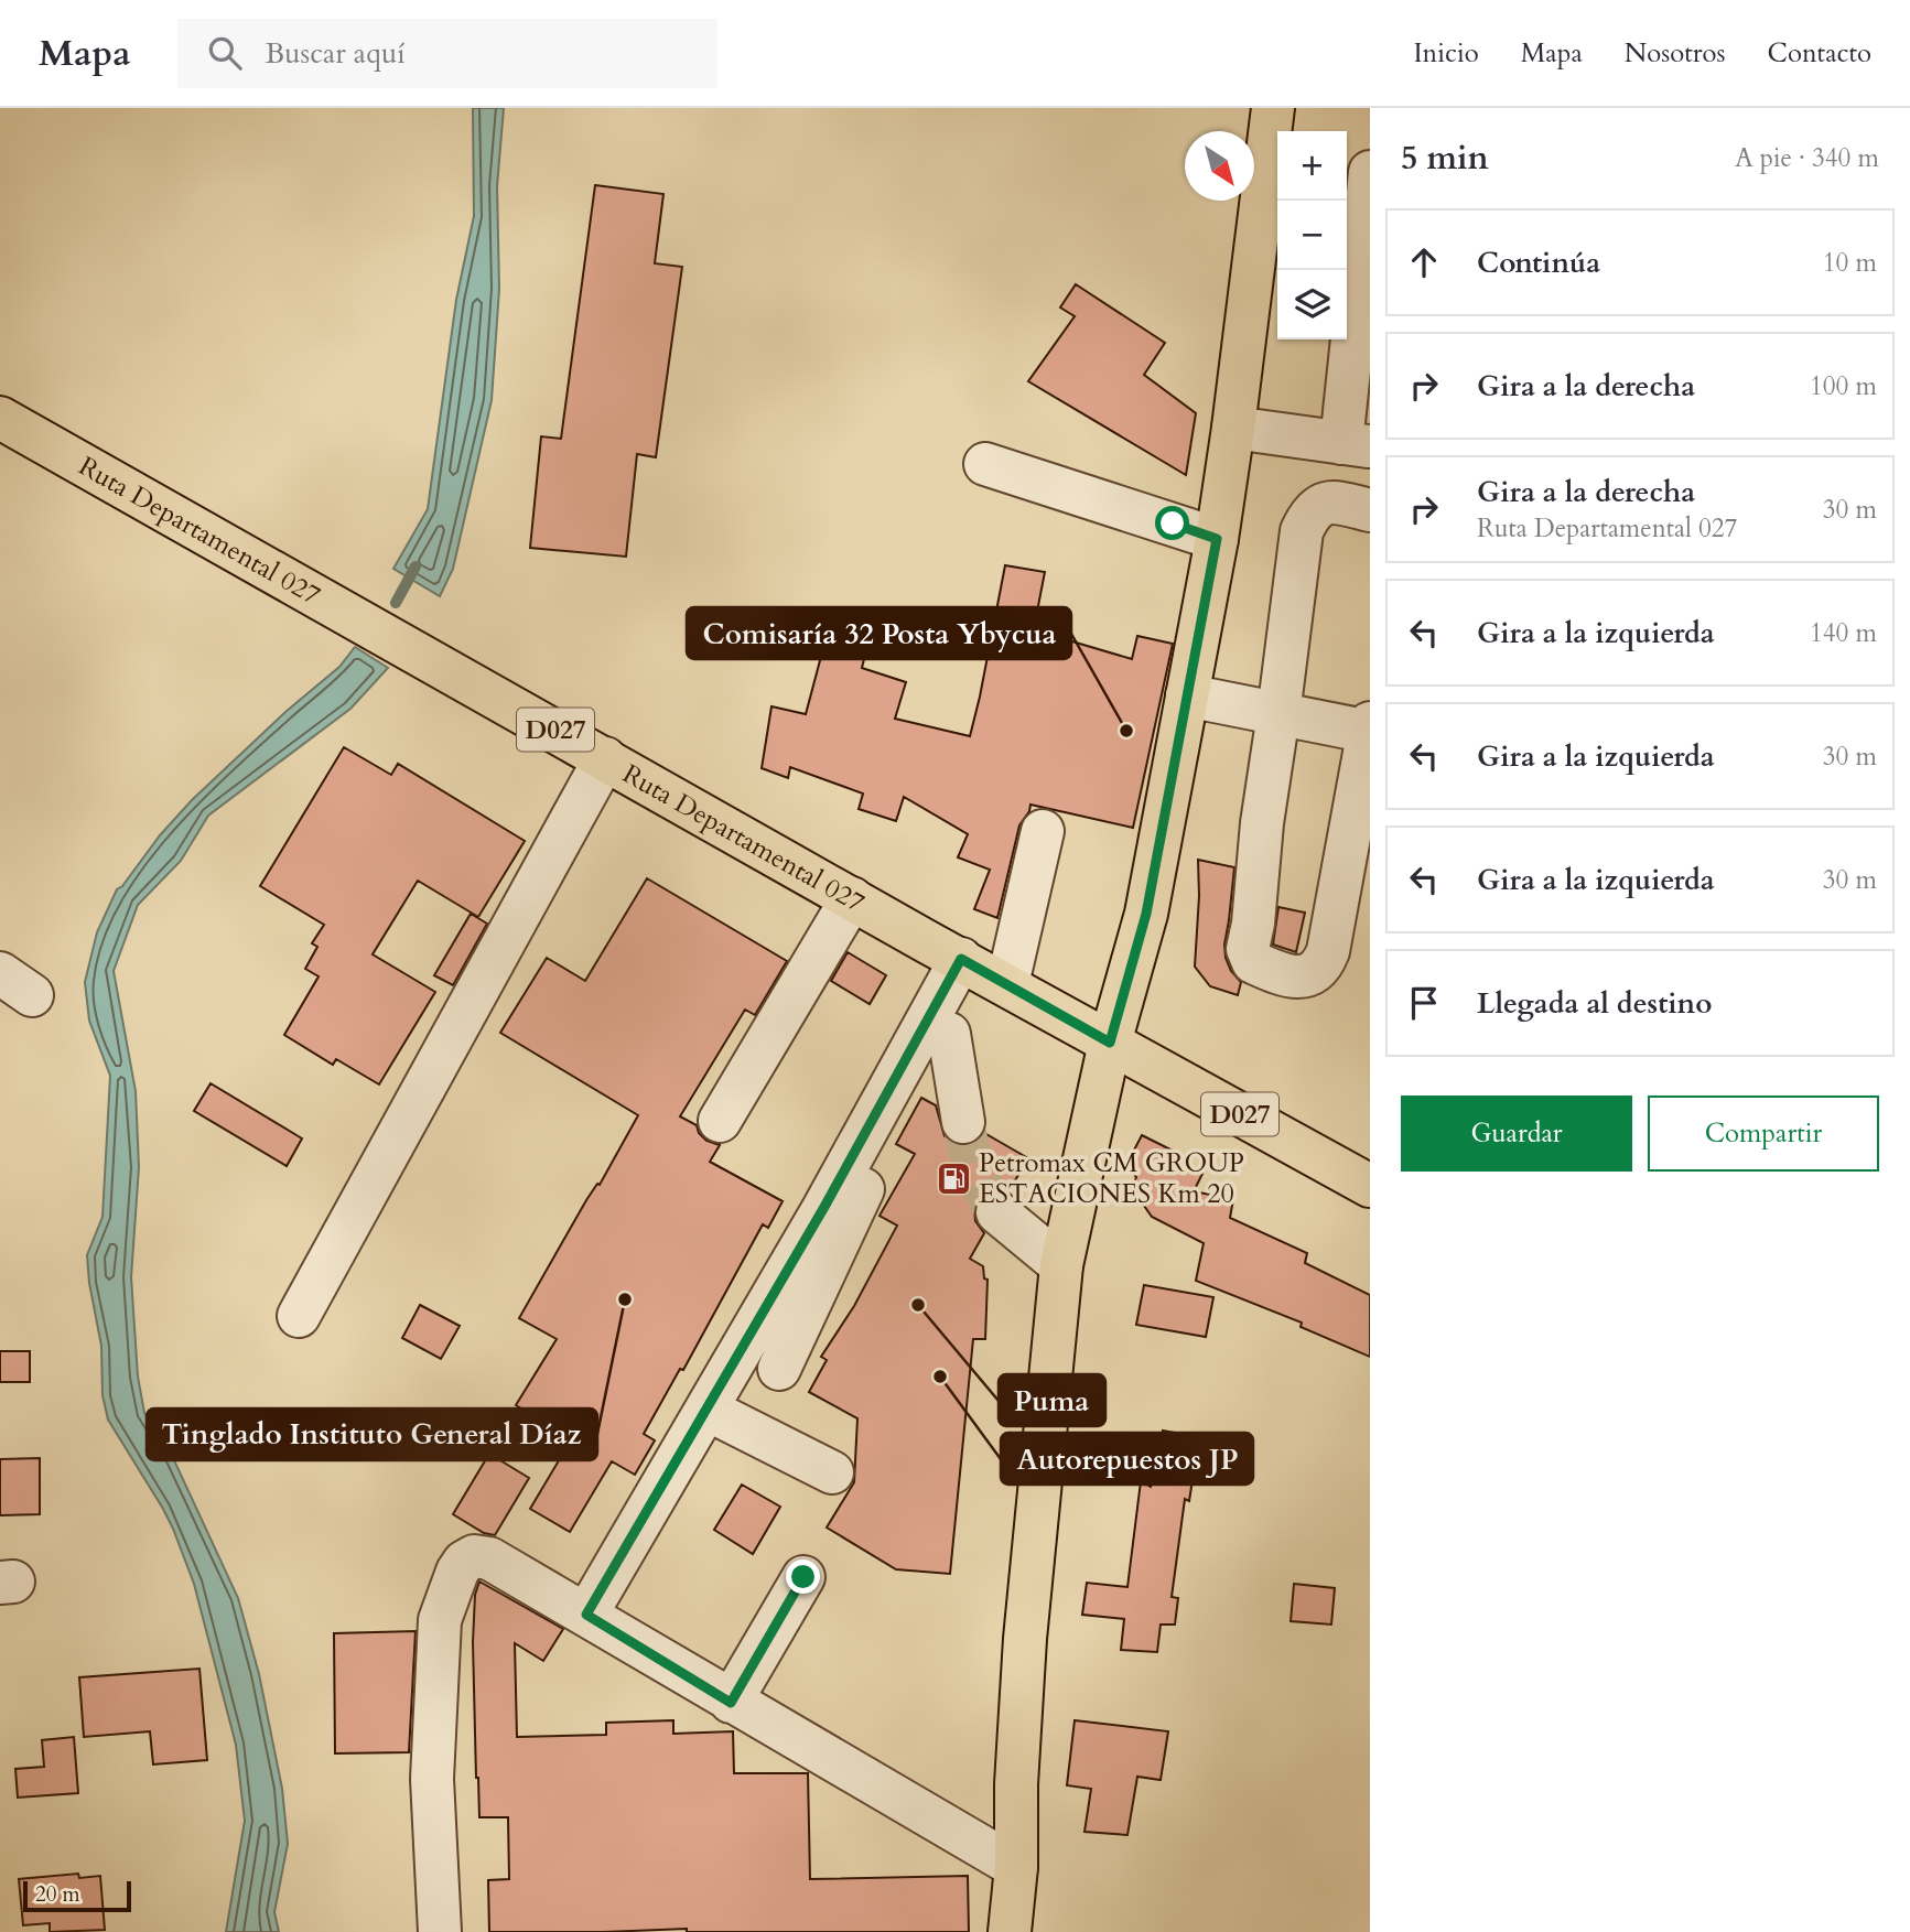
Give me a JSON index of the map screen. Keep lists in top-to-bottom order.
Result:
{
  "streets": {
    "main road": ["Ruta Departamental 027", "D027"]
  },
  "places": {
    "other": [
      "Comisaría 32 Posta Ybycua",
      "Tinglado Instituto General Díaz",
      "Puma",
      "Autorepuestos JP"
    ],
    "fuel station": ["Petromax CM GROUP ESTACIONES Km 20"]
  },
  "scale_bar": "20 m",
  "north": "bottom right",
  "page": {
    "header": "Mapa",
    "search": "Buscar aquí",
    "nav": [
      "Inicio",
      "Mapa",
      "Nosotros",
      "Contacto"
    ],
    "heading": ["5 min", "A pie · 340 m"],
    "map_buttons": ["+", "−"],
    "list": [
      ["Continúa", "10 m"],
      ["Gira a la derecha", "100 m"],
      ["Gira a la derecha", "Ruta Departamental 027", "30 m"],
      ["Gira a la izquierda", "140 m"],
      ["Gira a la izquierda", "30 m"],
      ["Gira a la izquierda", "30 m"],
      "Llegada al destino"
    ],
    "buttons": ["Guardar", "Compartir"],
    "scale": "20 m"
  }
}
